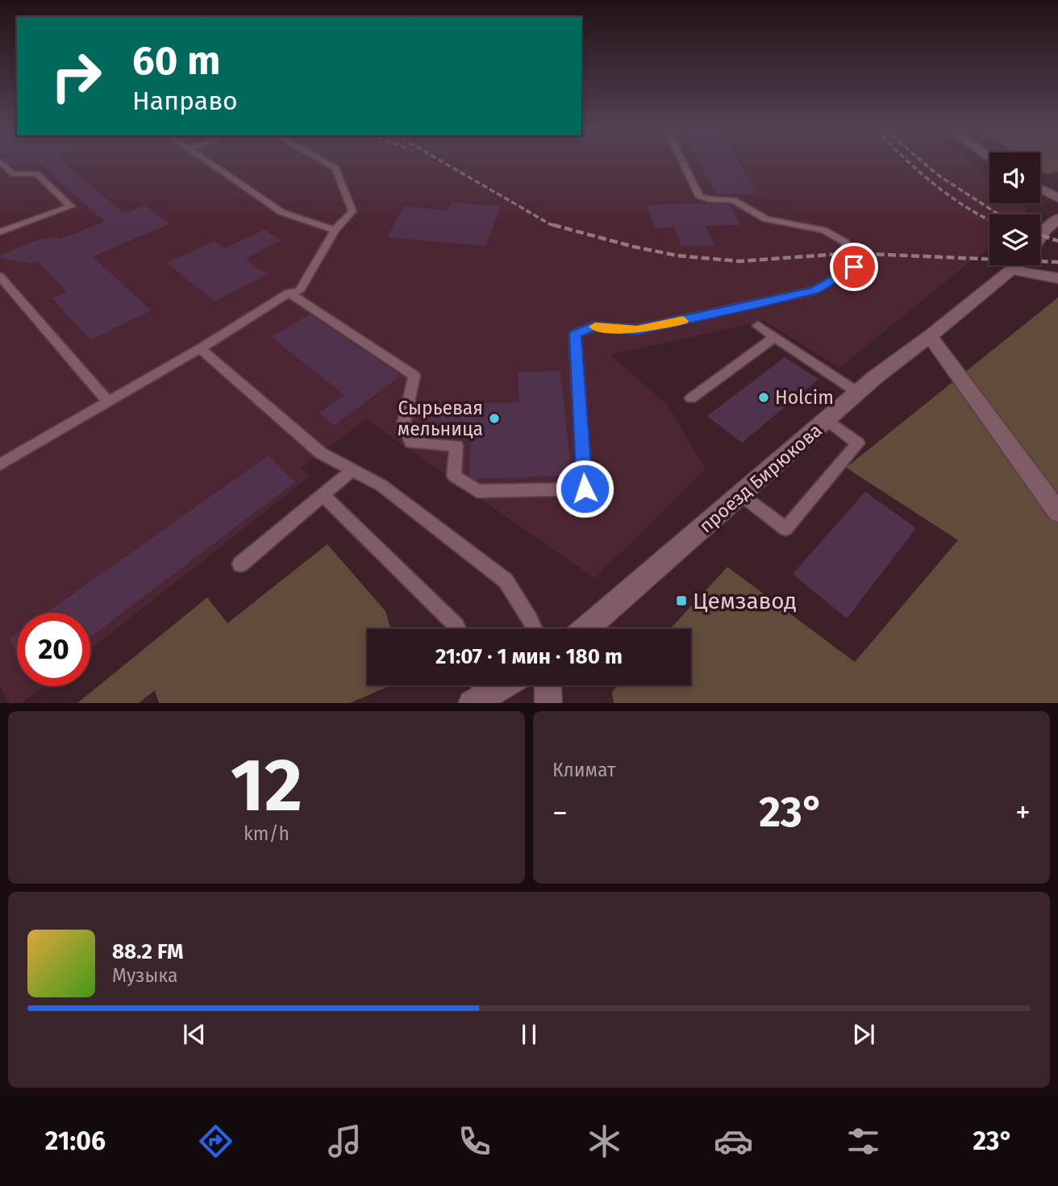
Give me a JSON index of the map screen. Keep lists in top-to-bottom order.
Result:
{
  "streets": {
    "street": ["проезд Бирюкова"]
  },
  "places": {
    "other": ["Holcim", "Сырьевая мельница"],
    "transit": ["Цемзавод"]
  },
  "page": {
    "turn": ["60 m", "Направо"],
    "limit": "20",
    "trip": "21:07 · 1 мин · 180 m",
    "tile": [
      ["12", "km/h"],
      "Климат"
    ],
    "heat": ["−", "23°", "+"],
    "song": ["88.2 FM", "Музыка"],
    "tabs": ["21:06", "23°"]
  }
}
